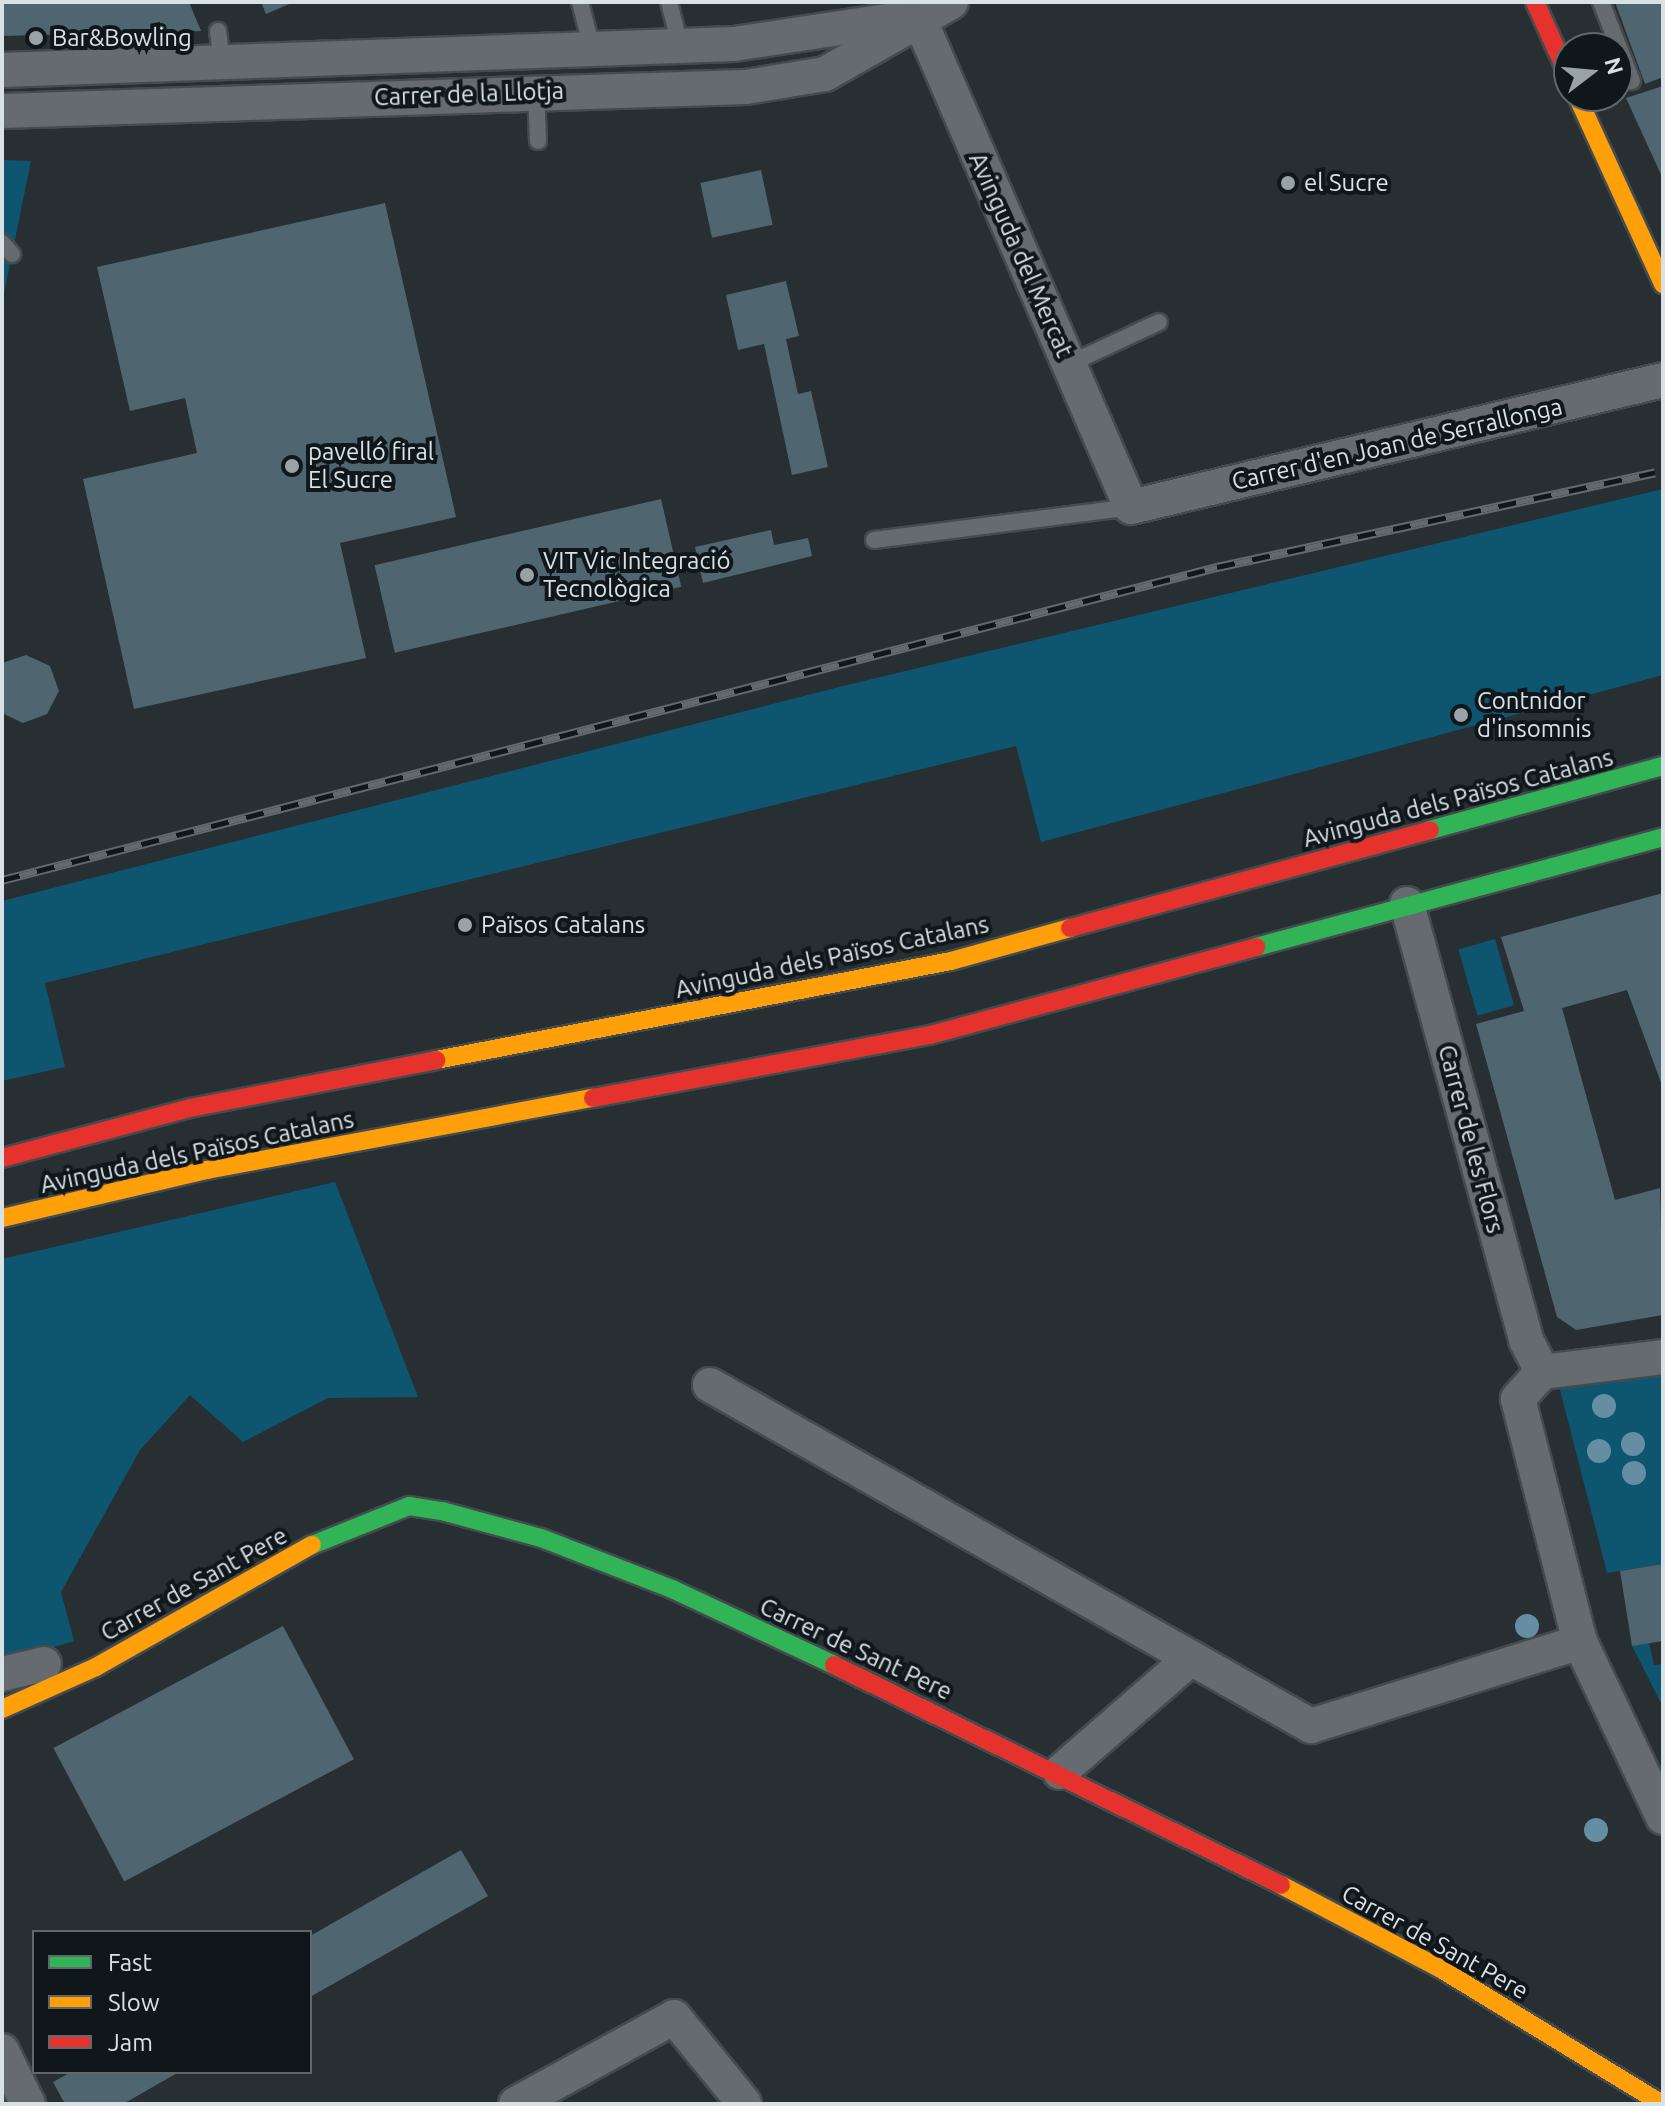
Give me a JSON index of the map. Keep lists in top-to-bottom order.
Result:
{
  "streets": {
    "street": [
      "Carrer de la Llotja",
      "Avinguda del Mercat",
      "Carrer d'en Joan de Serrallonga",
      "Avinguda dels Països Catalans",
      "Carrer de les Flors",
      "Carrer de Sant Pere"
    ]
  },
  "crossings": [
    ["Carrer de la Llotja", "Avinguda del Mercat"],
    ["Avinguda del Mercat", "Carrer d'en Joan de Serrallonga"],
    ["Avinguda dels Països Catalans", "Carrer de les Flors"]
  ],
  "places": [
    "Bar&Bowling",
    "el Sucre",
    "pavelló firal El Sucre",
    "VIT Vic Integració Tecnològica",
    "Contnidor d'insomnis",
    "Països Catalans"
  ],
  "legend": ["Fast", "Slow", "Jam"],
  "north": "right"
}
